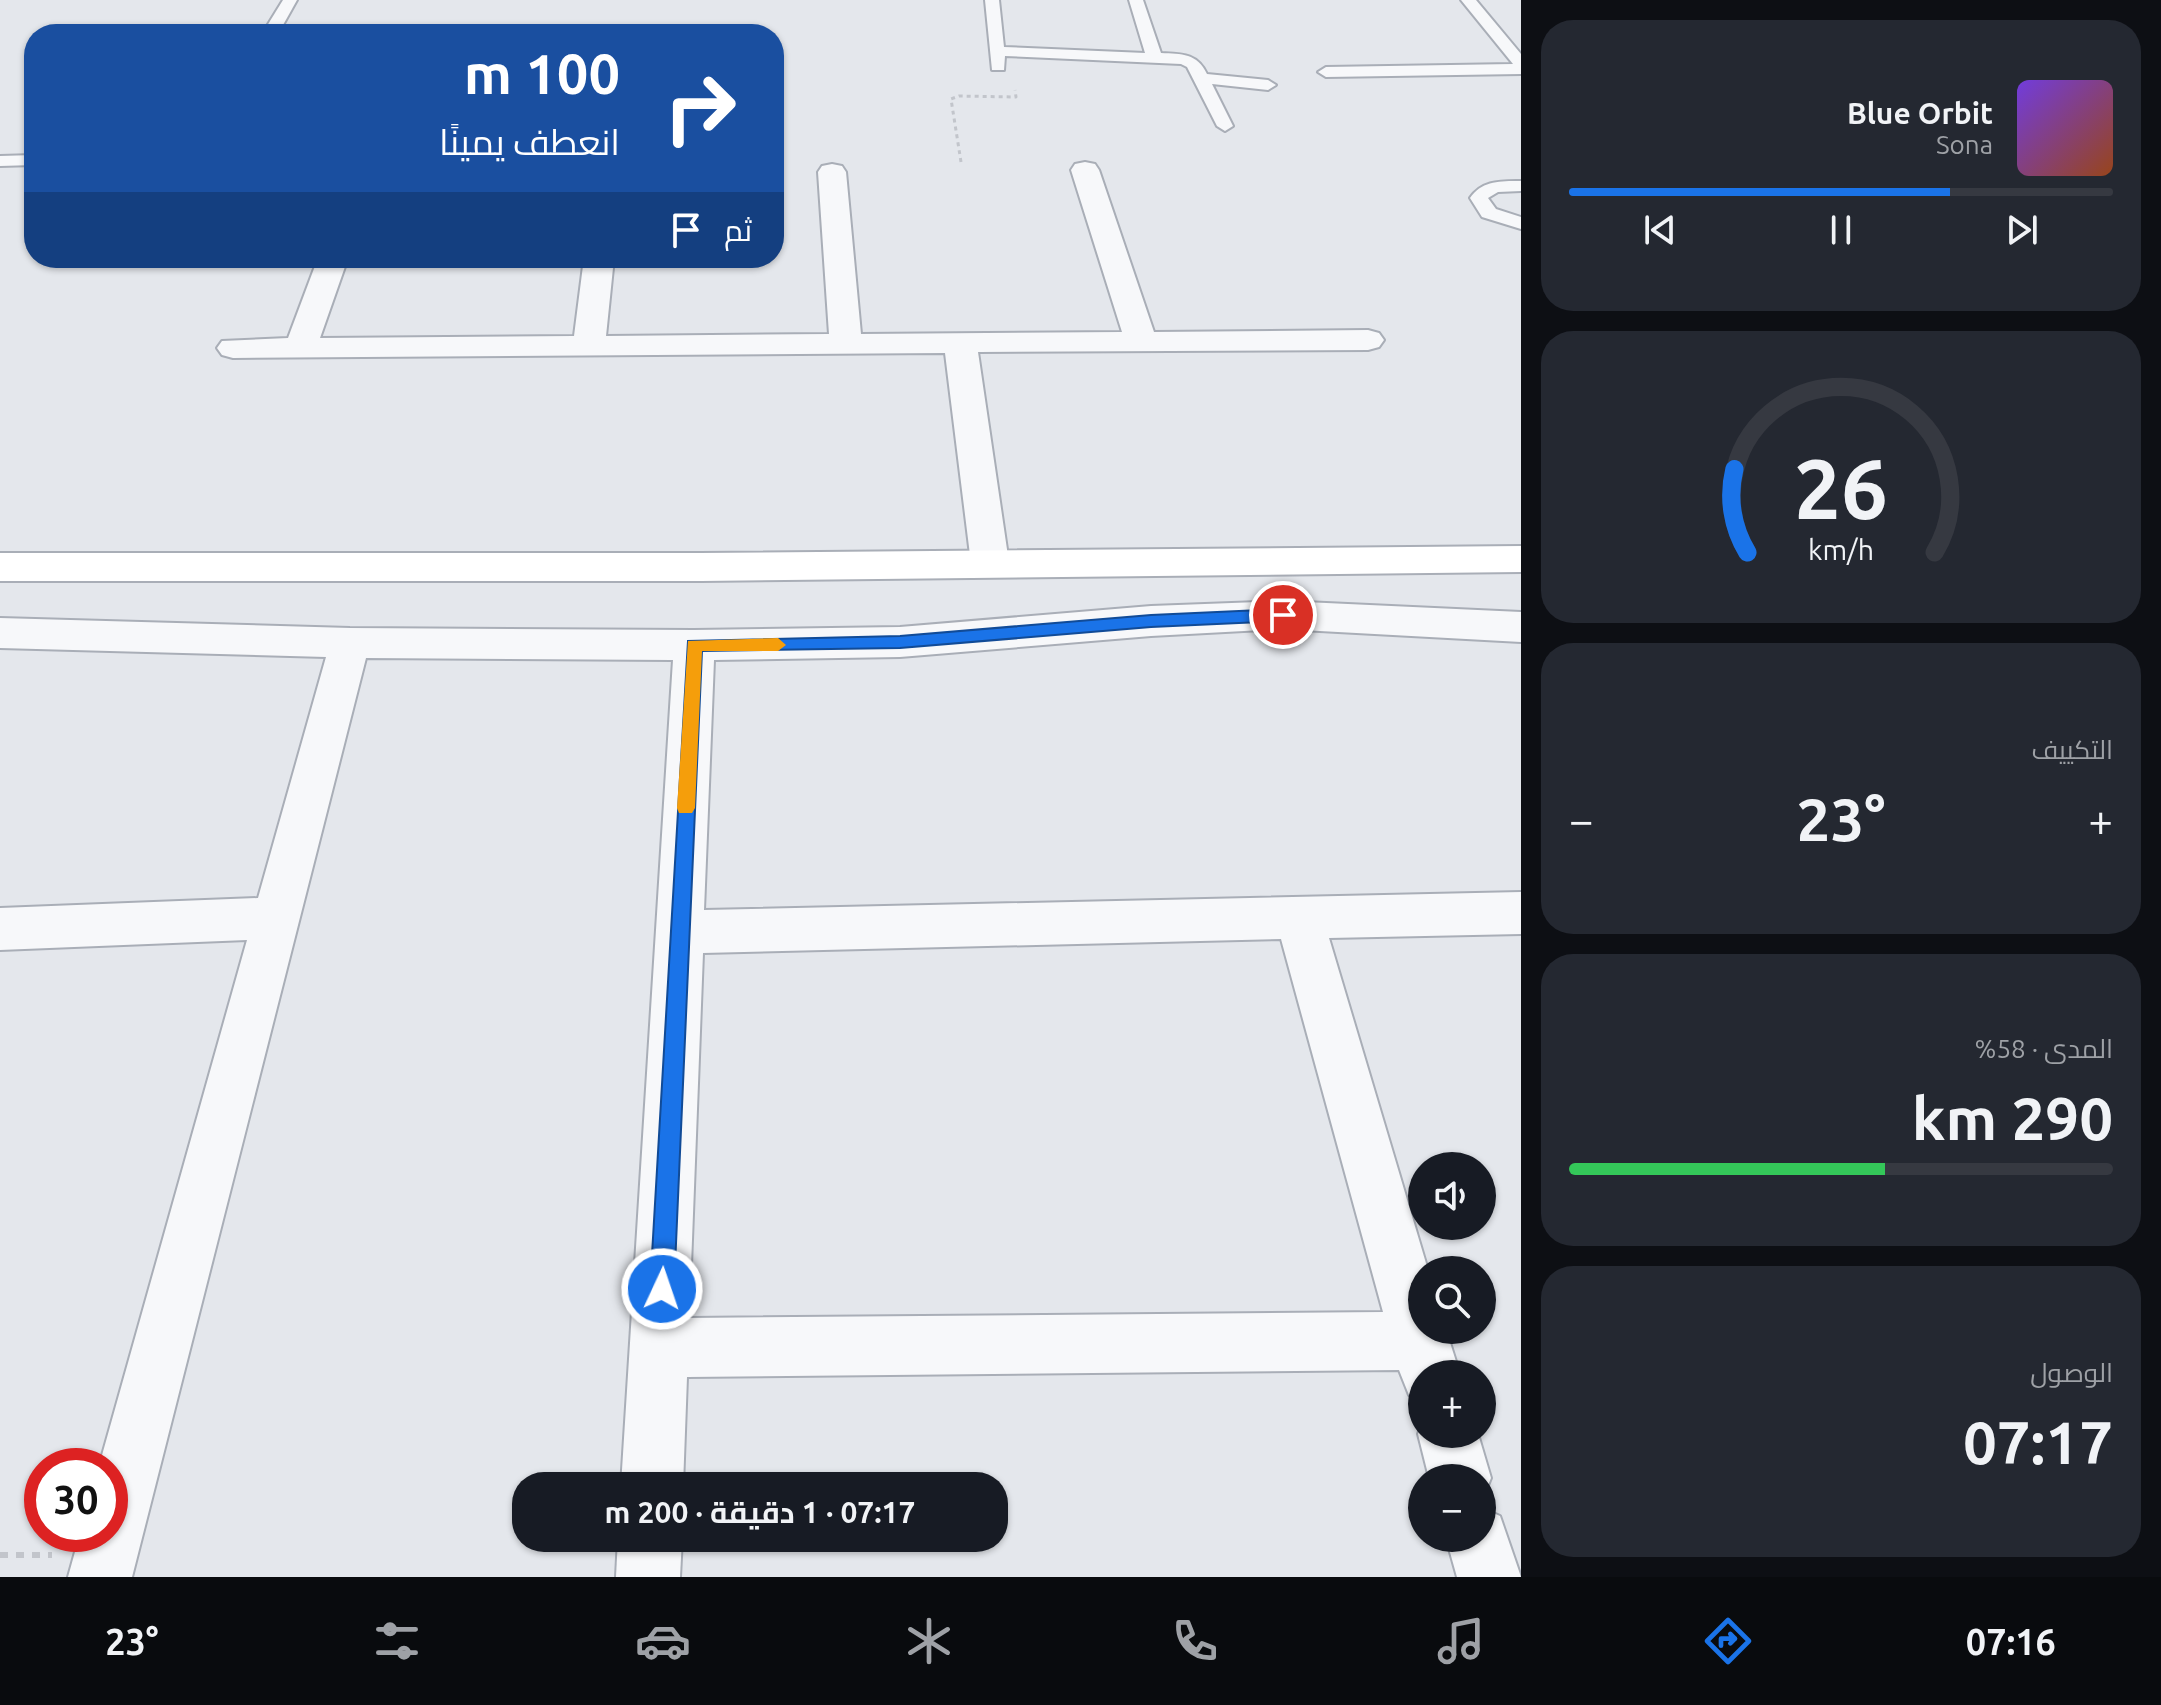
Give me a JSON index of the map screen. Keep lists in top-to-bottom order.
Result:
{
  "page": {
    "turn": ["100 m", "انعطف يمينًا"],
    "song": ["Blue Orbit", "Sona"],
    "then": "ثم",
    "tile": [
      "التكييف",
      ["المدى · 58%", "290 km"],
      ["الوصول", "07:17"]
    ],
    "heat": ["−", "23°", "+"],
    "map_buttons": ["+", "−"],
    "limit": "30",
    "trip": "07:17 · 1 دقيقة · 200 m",
    "tabs": ["07:16", "23°"],
    "gauge": ["26", "km/h"]
  }
}
